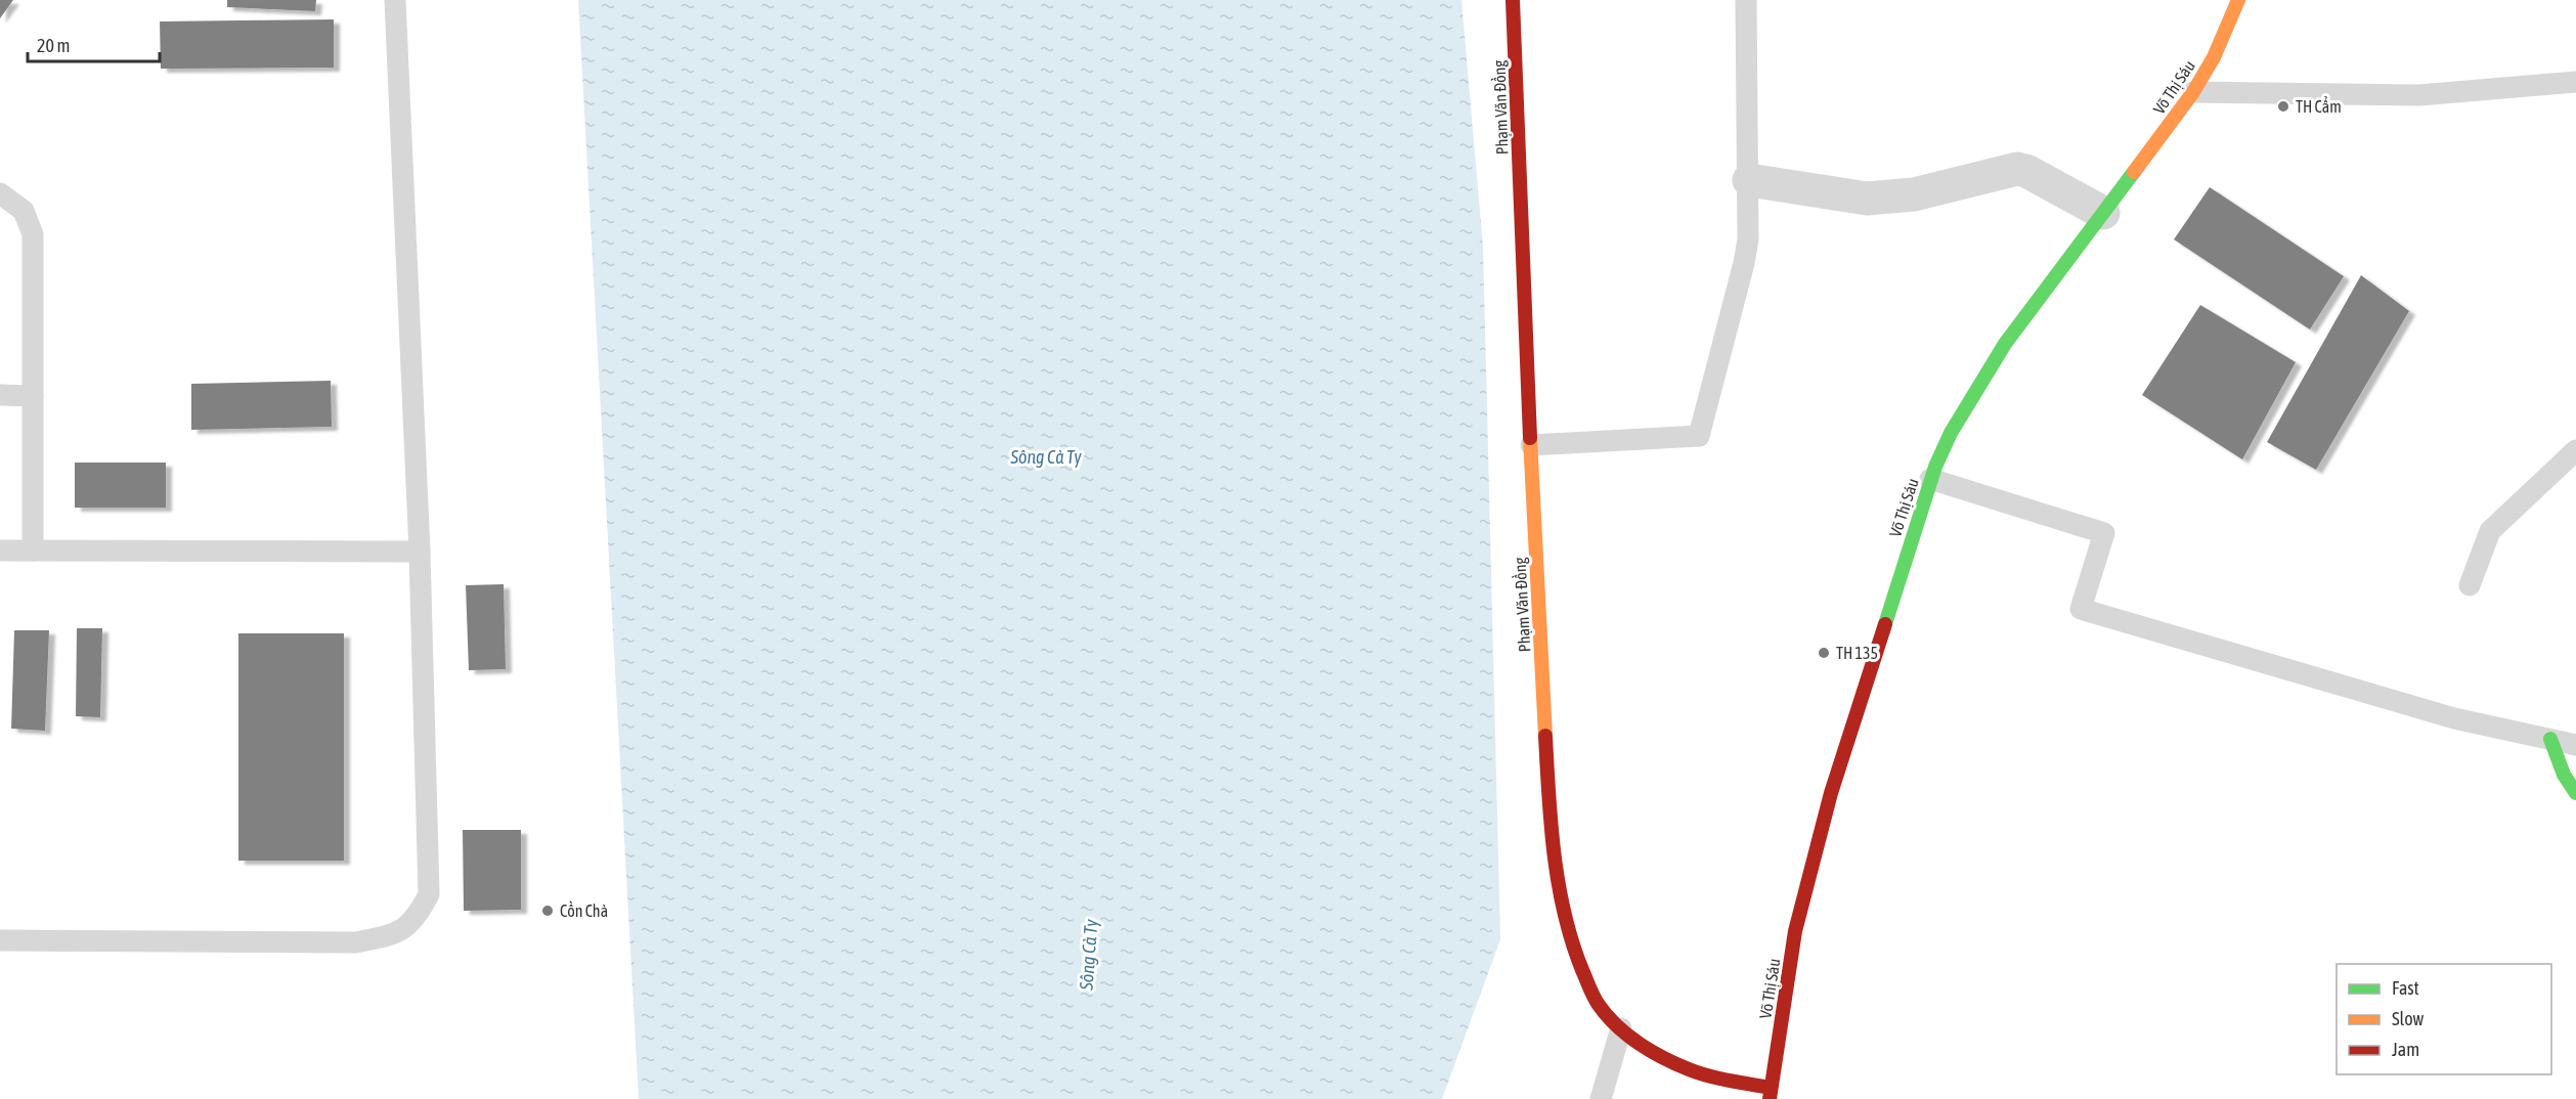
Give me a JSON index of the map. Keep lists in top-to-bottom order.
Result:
{
  "streets": {
    "street": ["Võ Thị Sáu", "Phạm Văn Đồng"]
  },
  "crossings": [
    ["Võ Thị Sáu", "Phạm Văn Đồng"]
  ],
  "water": ["Sông Cà Ty"],
  "places": ["TH Cẩm", "TH 135", "Cồn Chà"],
  "legend": ["Fast", "Slow", "Jam"],
  "scale_bar": "20 m"
}
